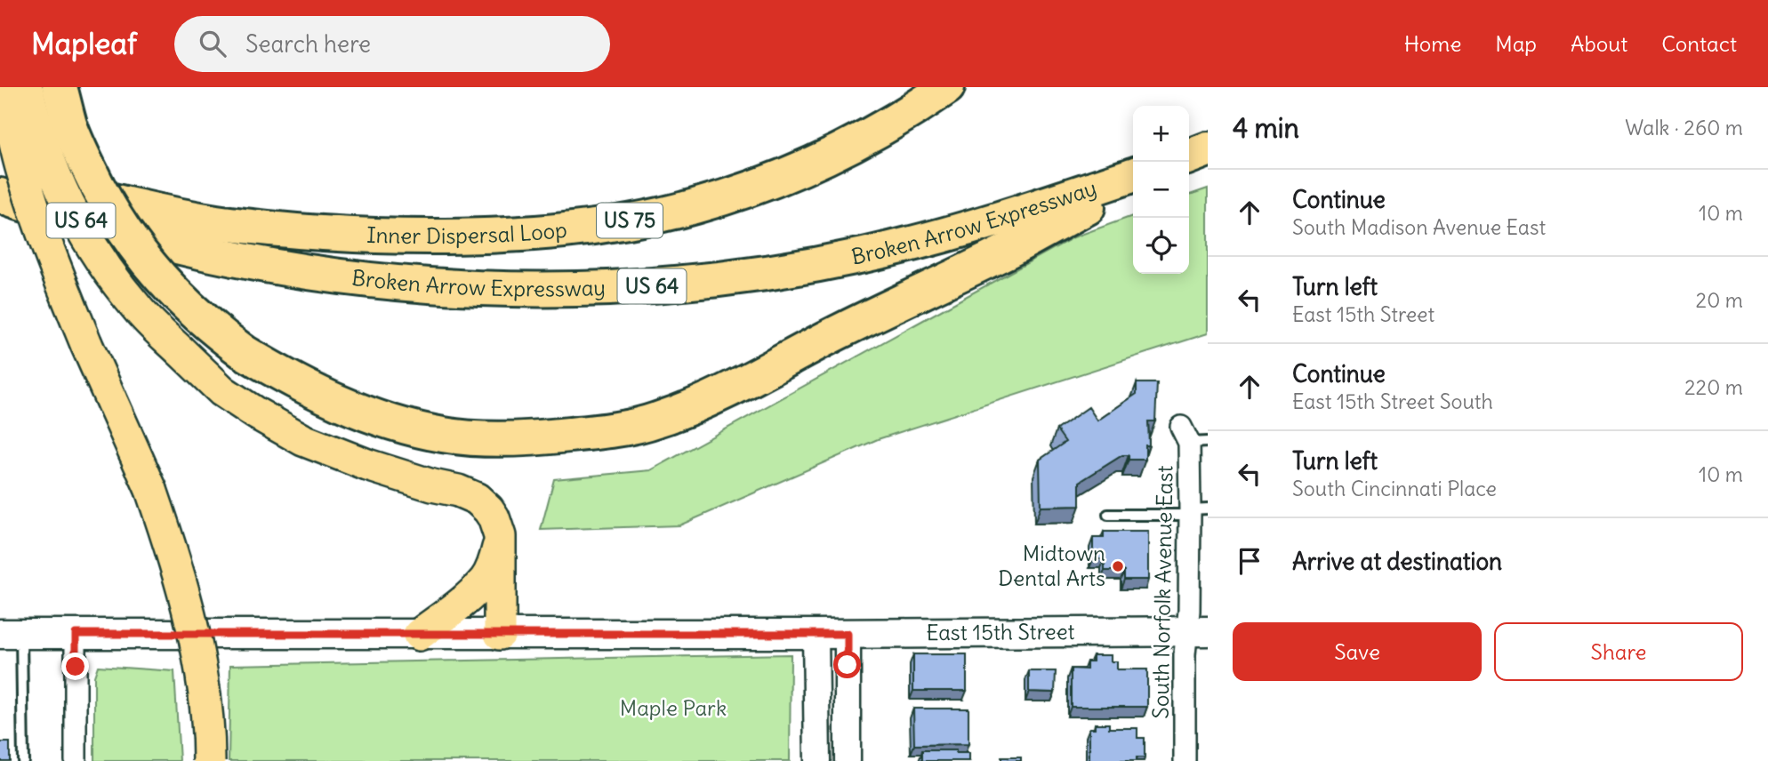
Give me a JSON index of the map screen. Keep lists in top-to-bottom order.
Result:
{
  "streets": {
    "highway": [
      "US 64",
      "US 75",
      "Broken Arrow Expressway",
      "Inner Dispersal Loop"
    ],
    "main road": ["East 15th Street"],
    "street": ["South Norfolk Avenue East"]
  },
  "crossings": [
    ["South Norfolk Avenue East", "East 15th Street"]
  ],
  "parks": ["Maple Park"],
  "places": ["Midtown Dental Arts"],
  "page": {
    "header": "Mapleaf",
    "search": "Search here",
    "nav": [
      "Home",
      "Map",
      "About",
      "Contact"
    ],
    "heading": ["4 min", "Walk · 260 m"],
    "map_buttons": ["+", "−"],
    "list": [
      ["Continue", "South Madison Avenue East", "10 m"],
      ["Turn left", "East 15th Street", "20 m"],
      ["Continue", "East 15th Street South", "220 m"],
      ["Turn left", "South Cincinnati Place", "10 m"],
      "Arrive at destination"
    ],
    "buttons": ["Save", "Share"]
  }
}
